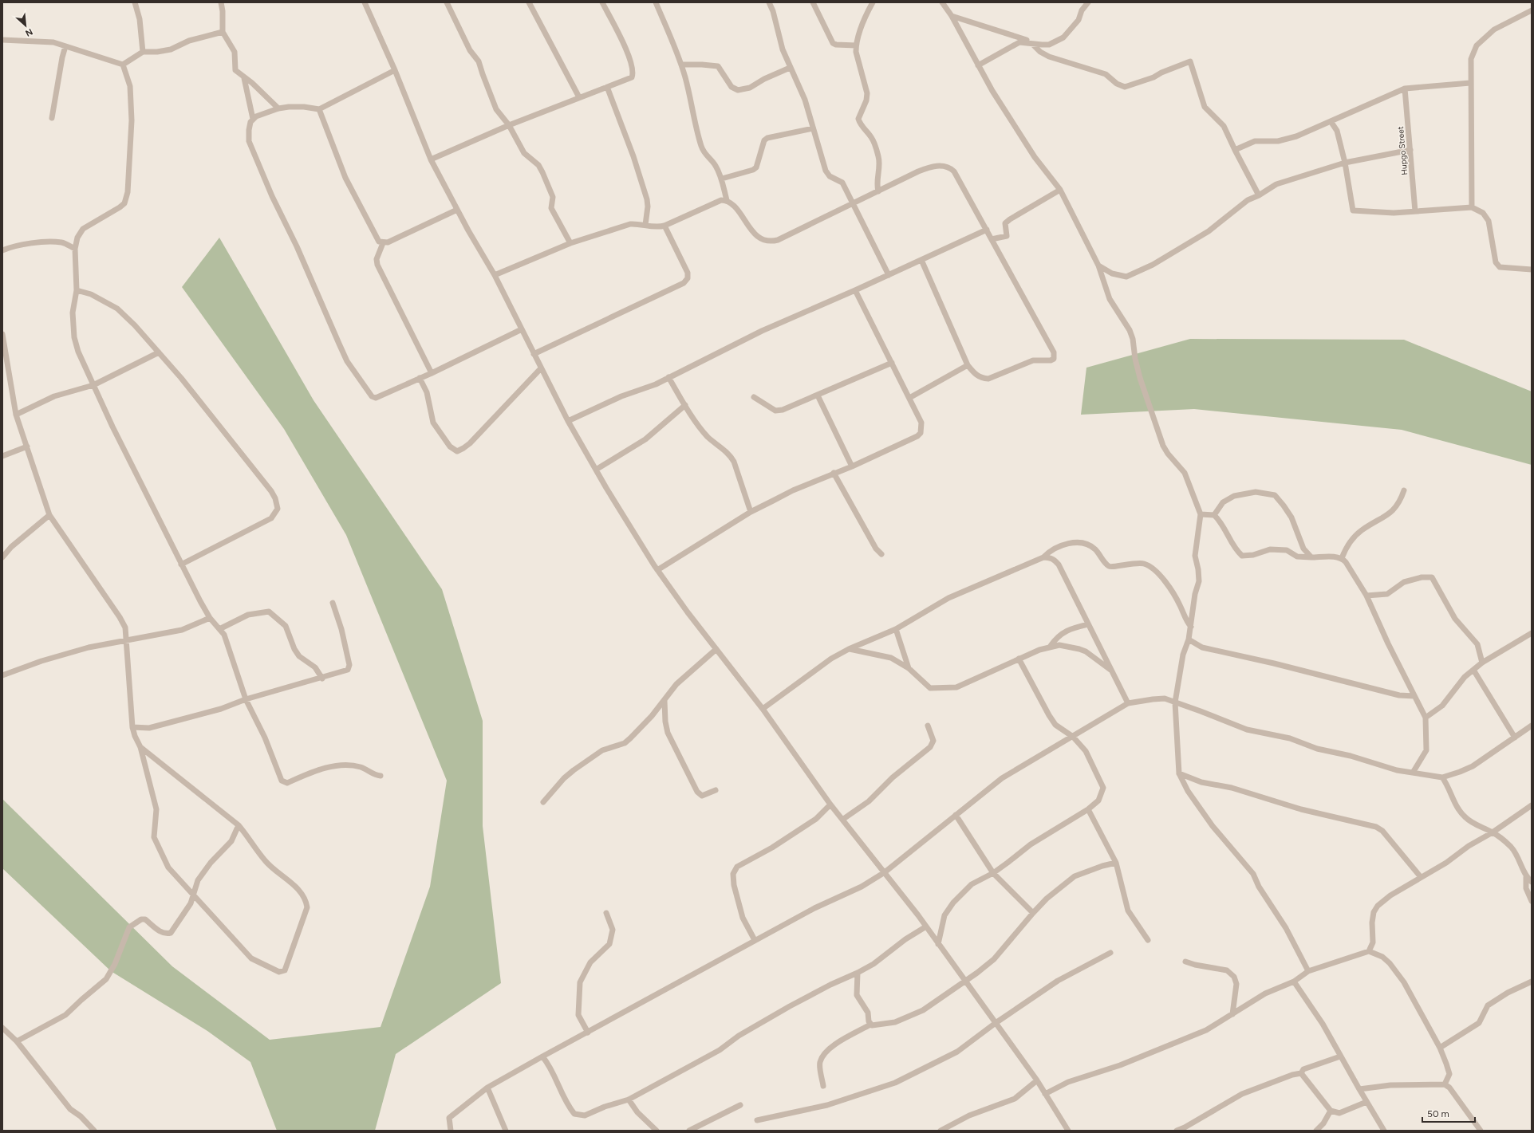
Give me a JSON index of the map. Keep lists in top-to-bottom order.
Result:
{
  "streets": {
    "street": ["Hupgo Street"]
  },
  "scale_bar": "50 m",
  "north": "bottom right"
}
